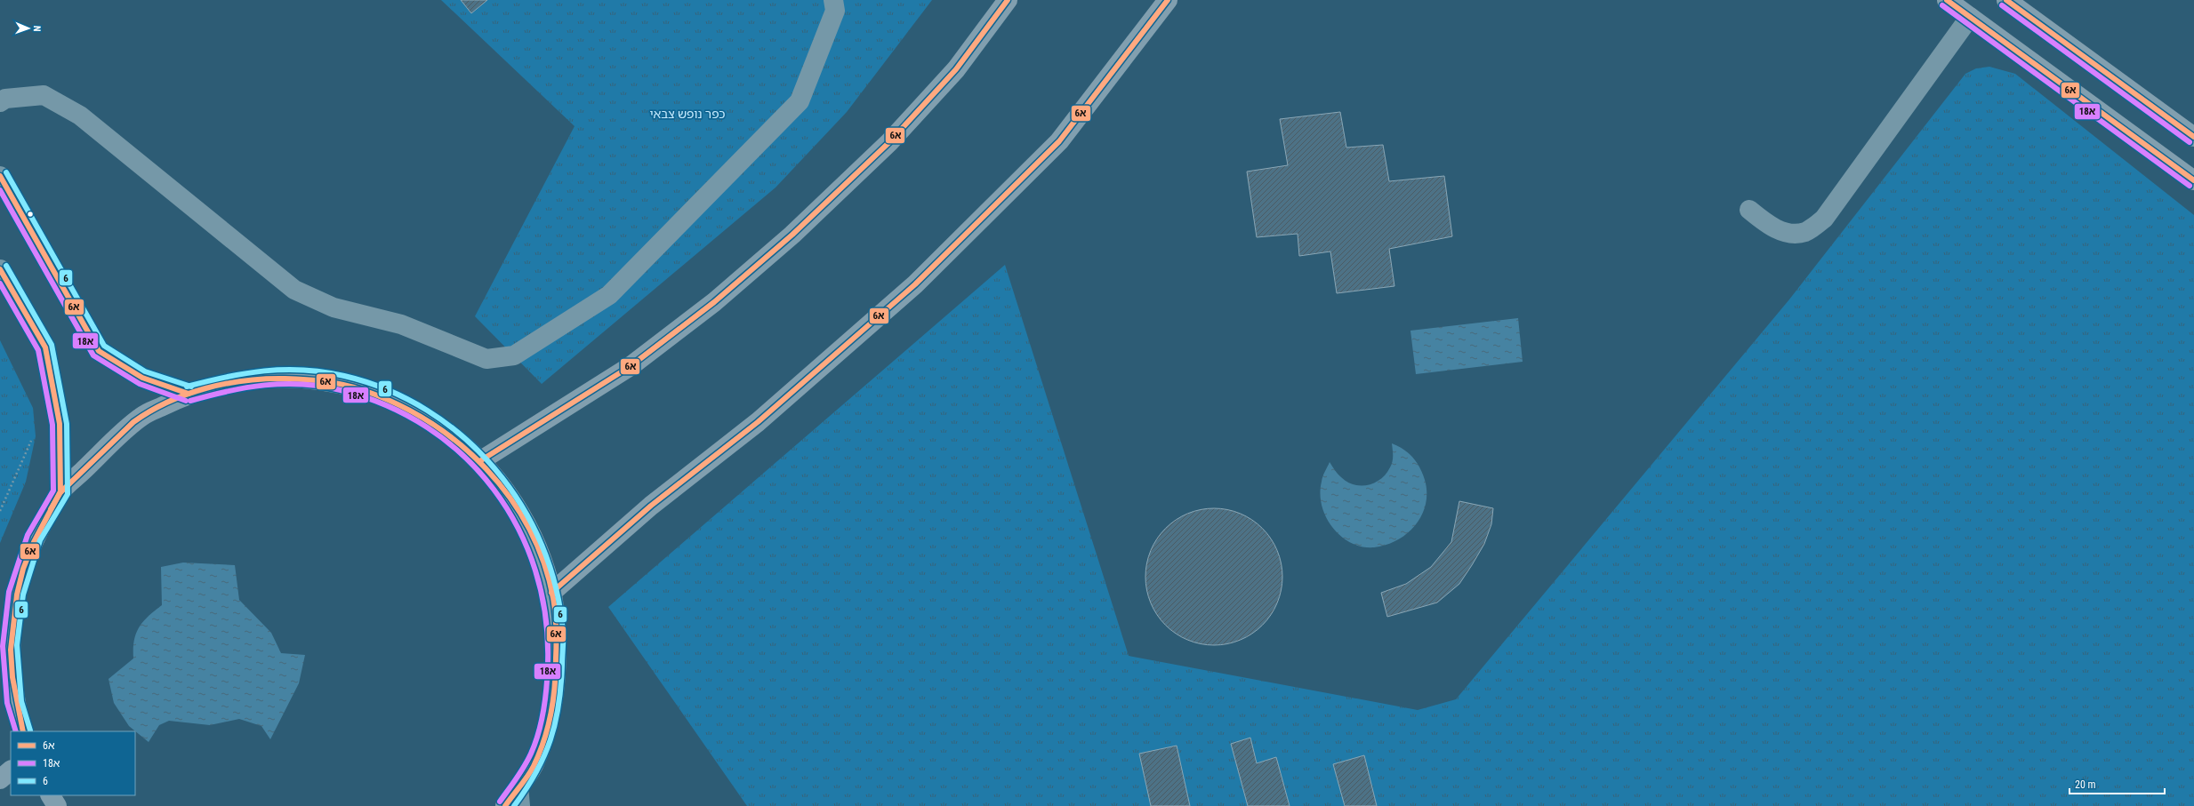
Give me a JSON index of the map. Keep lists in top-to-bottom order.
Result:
{
  "parks": ["כפר נופש צבאי"],
  "lines": ["transit line 6א", "transit line 18א", "transit line 6"],
  "legend": ["6א", "18א", "6"],
  "scale_bar": "20 m",
  "north": "right"
}
